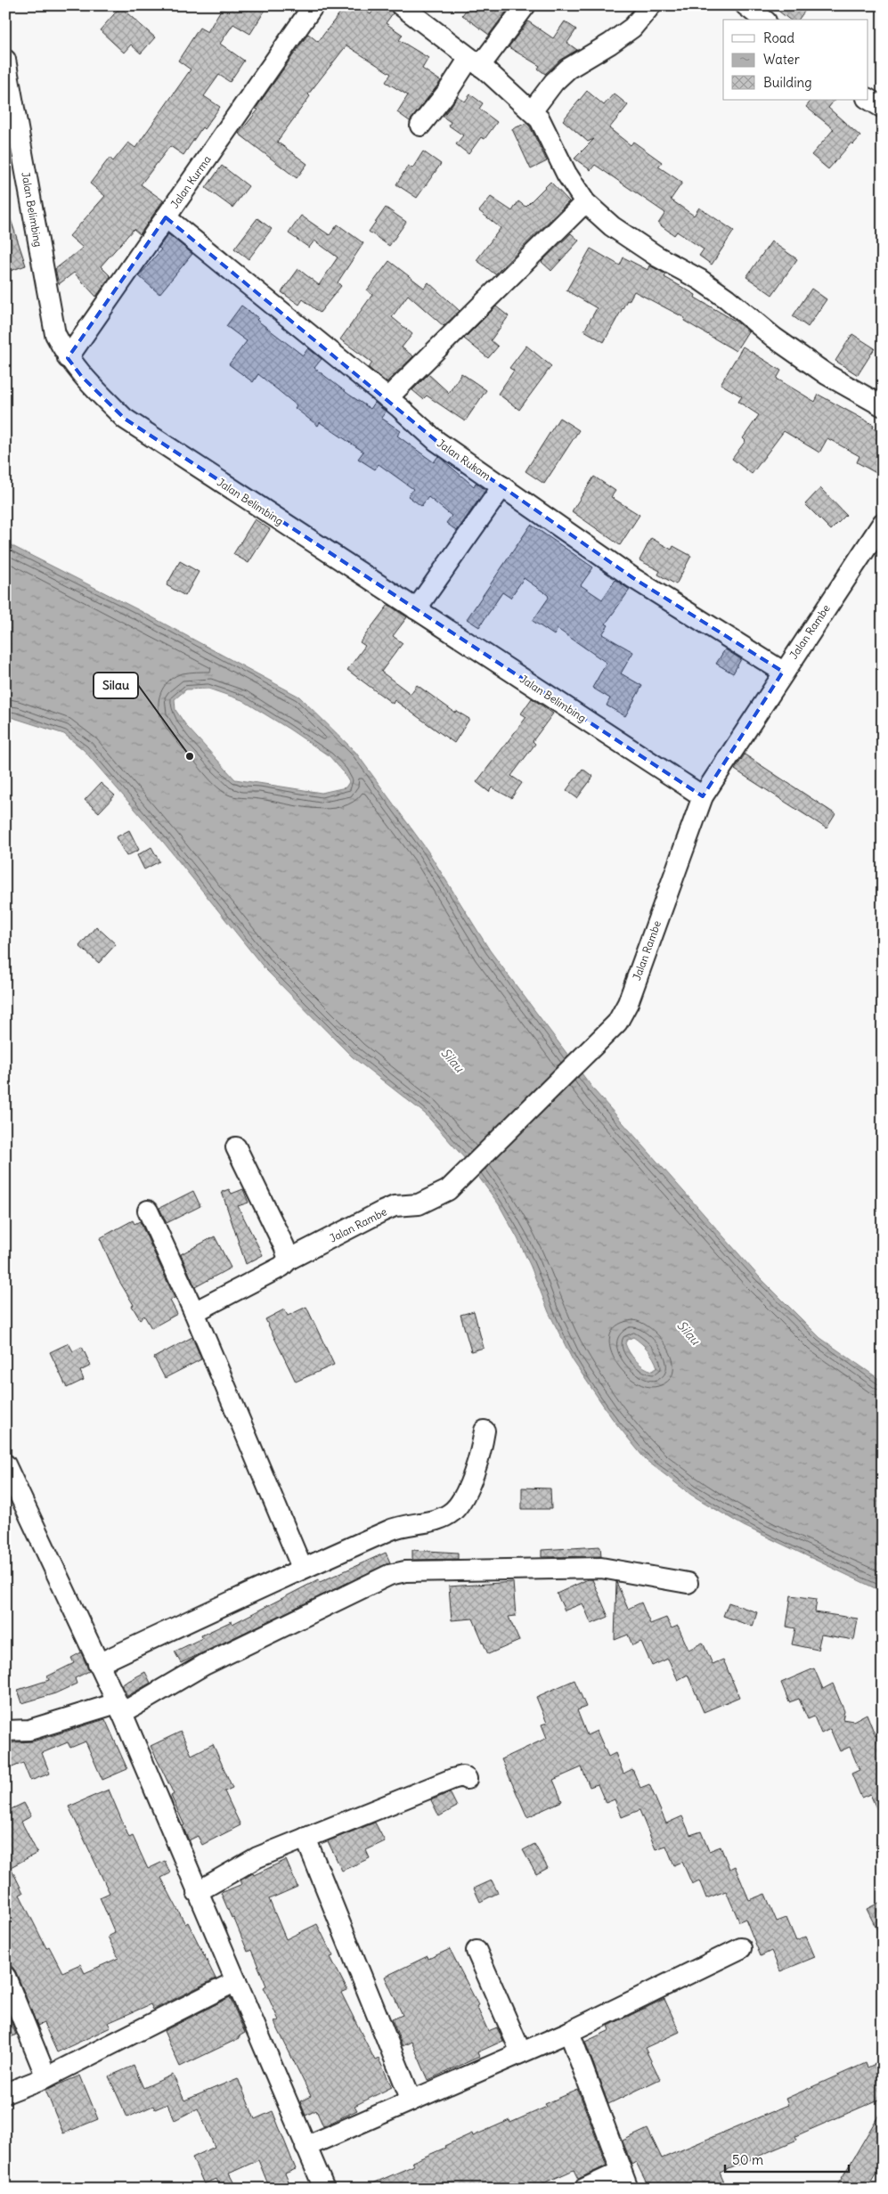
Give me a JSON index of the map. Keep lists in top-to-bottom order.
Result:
{
  "streets": {
    "street": [
      "Jalan Kurma",
      "Jalan Belimbing",
      "Jalan Rukam",
      "Jalan Rambe"
    ]
  },
  "crossings": [
    ["Jalan Kurma", "Jalan Belimbing"],
    ["Jalan Kurma", "Jalan Rukam"],
    ["Jalan Belimbing", "Jalan Rambe"],
    ["Jalan Rukam", "Jalan Rambe"]
  ],
  "water": ["Silau"],
  "places": ["Silau"],
  "legend": ["Road", "Water", "Building"],
  "scale_bar": "50 m"
}
